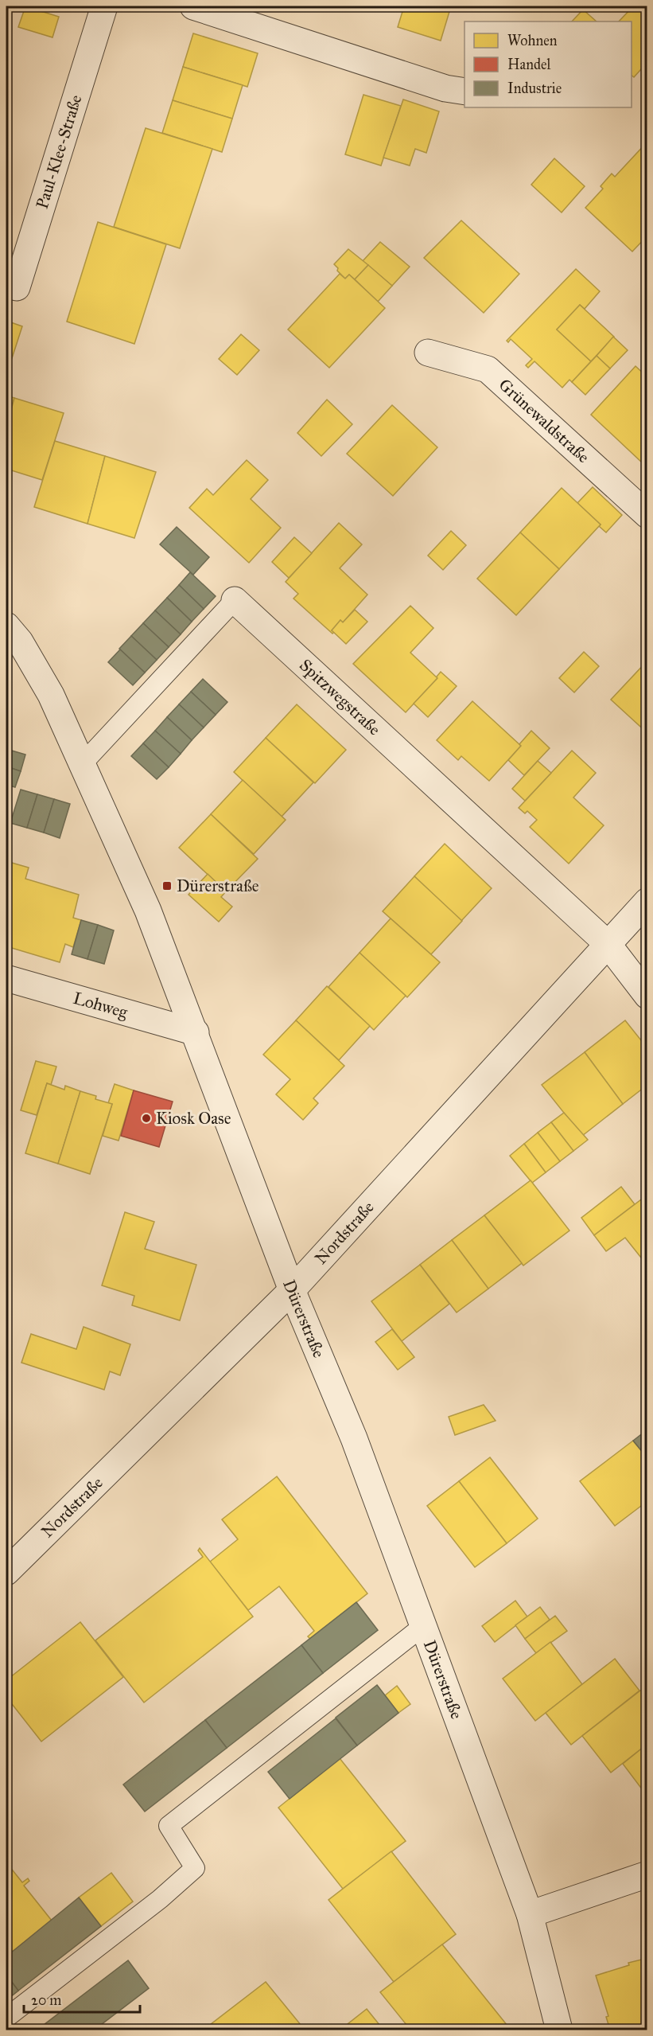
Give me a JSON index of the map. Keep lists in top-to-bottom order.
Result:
{
  "streets": {
    "street": [
      "Paul-Klee-Straße",
      "Grünewaldstraße",
      "Spitzwegstraße",
      "Lohweg",
      "Nordstraße",
      "Dürerstraße"
    ]
  },
  "crossings": [
    ["Spitzwegstraße", "Nordstraße"],
    ["Spitzwegstraße", "Dürerstraße"],
    ["Lohweg", "Dürerstraße"],
    ["Nordstraße", "Dürerstraße"]
  ],
  "places": {
    "transit": ["Dürerstraße"],
    "other": ["Kiosk Oase"]
  },
  "legend": ["Wohnen", "Handel", "Industrie"],
  "scale_bar": "20 m"
}
